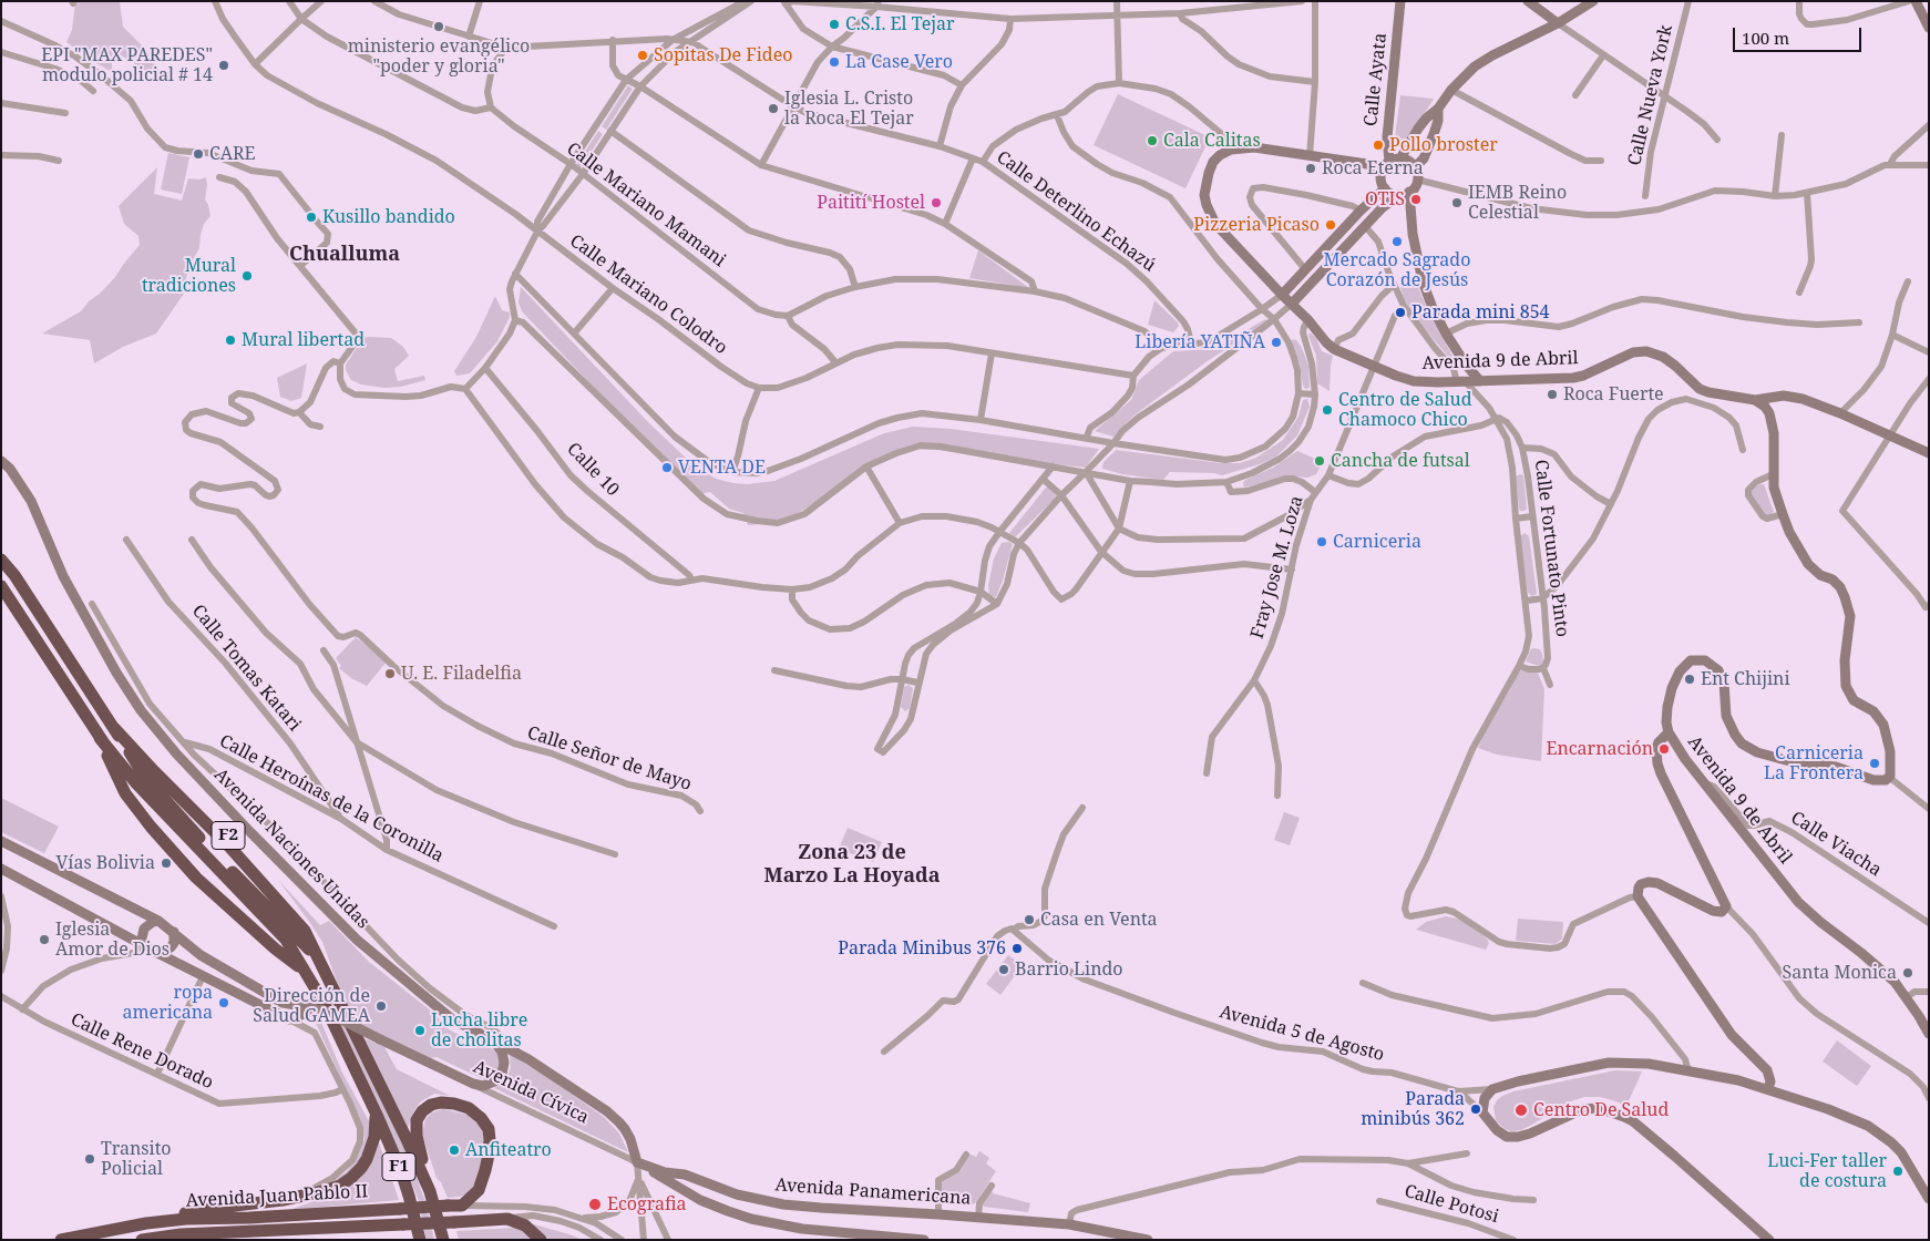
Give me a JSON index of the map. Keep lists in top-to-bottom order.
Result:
{
  "streets": {
    "highway": ["F2", "F1", "Avenida Juan Pablo II"],
    "street": [
      "Calle Ayata",
      "Calle Nueva York",
      "Calle Mariano Mamani",
      "Calle Deterlino Echazú",
      "Calle Mariano Colodro",
      "Avenida 9 de Abril",
      "Calle 10",
      "Calle Fortunato Pinto",
      "Fray Jose M. Loza",
      "Calle Tomas Katari",
      "Calle Señor de Mayo",
      "Calle Heroínas de la Coronilla",
      "Calle Viacha",
      "Avenida Naciones Unidas",
      "Avenida 5 de Agosto",
      "Calle Rene Dorado",
      "Avenida Cívica",
      "Avenida Panamericana",
      "Calle Potosi"
    ]
  },
  "crossings": [
    ["Avenida 9 de Abril", "Calle Fortunato Pinto"],
    ["Avenida 9 de Abril", "Fray Jose M. Loza"],
    ["Avenida 9 de Abril", "Calle Viacha"],
    ["Calle Fortunato Pinto", "Fray Jose M. Loza"],
    ["Calle Tomas Katari", "Calle Heroínas de la Coronilla"],
    ["F2", "F1"],
    ["F2", "Avenida Juan Pablo II"],
    ["Avenida Naciones Unidas", "Avenida Cívica"],
    ["Avenida Naciones Unidas", "Avenida Panamericana"],
    ["Avenida Cívica", "Avenida Panamericana"]
  ],
  "districts": ["Chualluma", "Zona 23 de Marzo La Hoyada"],
  "places": [
    "C.S.I. El Tejar",
    "ministerio evangélico \"poder y gloria\"",
    "Sopitas De Fideo",
    "La Case Vero",
    "EPI \"MAX PAREDES\" modulo policial # 14",
    "Iglesia L. Cristo la Roca El Tejar",
    "Cala Calitas",
    "Pollo broster",
    "CARE",
    "Roca Eterna",
    "OTIS",
    "Paitití Hostel",
    "IEMB Reino Celestial",
    "Kusillo bandido",
    "Pizzeria Picaso",
    "Mercado Sagrado Corazón de Jesús",
    "Mural tradiciones",
    "Parada mini 854",
    "Mural libertad",
    "Libería YATIÑA",
    "Roca Fuerte",
    "Centro de Salud Chamoco Chico",
    "Cancha de futsal",
    "VENTA DE",
    "Carniceria",
    "U. E. Filadelfia",
    "Ent Chijini",
    "Encarnación",
    "Carniceria La Frontera",
    "Vías Bolivia",
    "Casa en Venta",
    "Iglesia Amor de Dios",
    "Parada Minibus 376",
    "Barrio Lindo",
    "Santa Monica",
    "ropa americana",
    "Dirección de Salud GAMEA",
    "Lucha libre de cholitas",
    "Parada minibús 362",
    "Centro De Salud",
    "Anfiteatro",
    "Transito Policial",
    "Luci-Fer taller de costura",
    "Ecografia"
  ],
  "scale_bar": "100 m"
}
